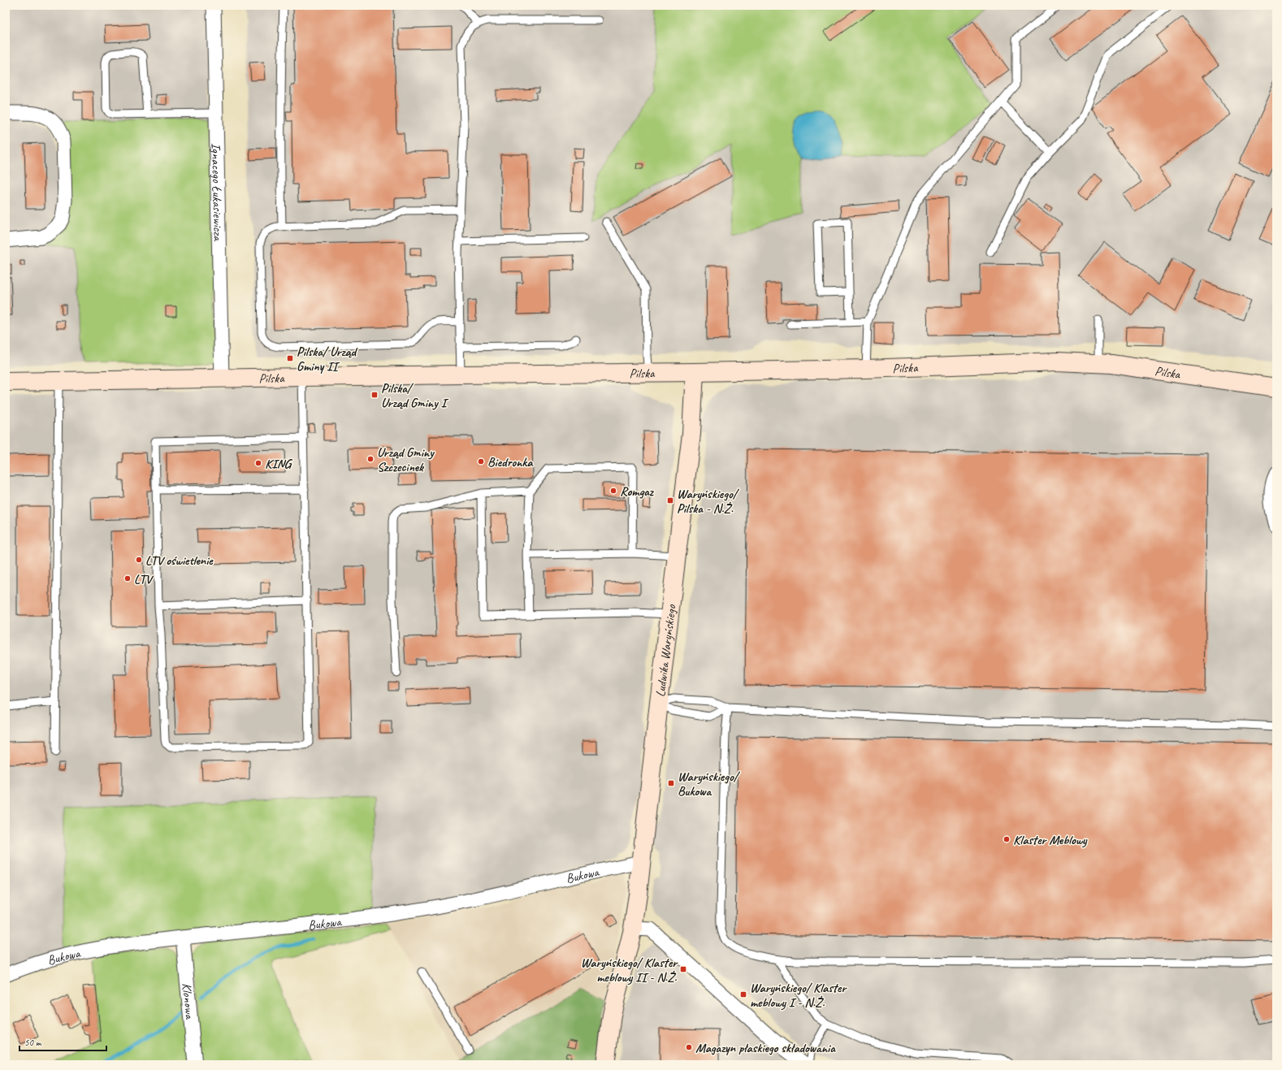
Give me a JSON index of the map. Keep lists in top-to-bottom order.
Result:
{
  "streets": {
    "street": [
      "Ignacego Łukasiewicza",
      "Pilska",
      "Ludwika Waryńskiego",
      "Bukowa",
      "Klonowa"
    ]
  },
  "crossings": [
    ["Ignacego Łukasiewicza", "Pilska"],
    ["Pilska", "Ludwika Waryńskiego"],
    ["Ludwika Waryńskiego", "Bukowa"],
    ["Bukowa", "Klonowa"]
  ],
  "places": {
    "transit": [
      "Pilska/ Urząd Gminy II",
      "Pilska/ Urząd Gminy I",
      "Waryńskiego/ Pilska - N.Ż.",
      "Waryńskiego/ Bukowa",
      "Waryńskiego/ Klaster meblowy II - N.Ż.",
      "Waryńskiego/ Klaster meblowy I - N.Ż."
    ],
    "other": [
      "Urząd Gminy Szczecinek",
      "Biedronka",
      "KING",
      "Romgaz",
      "LTV oświetlenie",
      "LTV",
      "Klaster Meblowy",
      "Magazyn płaskiego składowania"
    ]
  },
  "scale_bar": "50 m"
}
